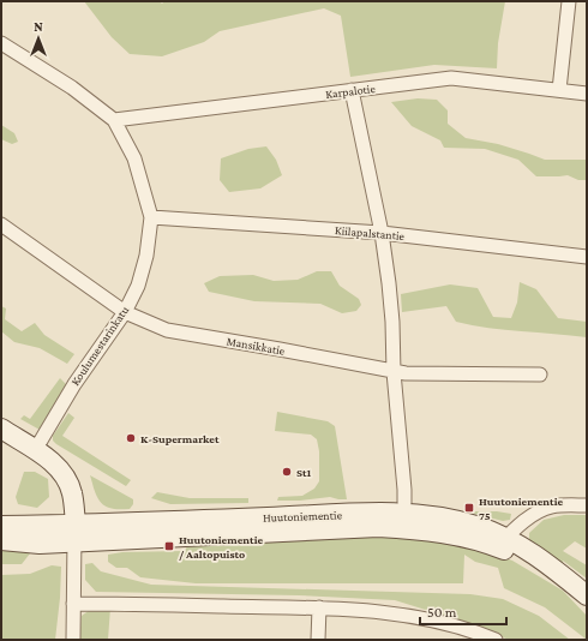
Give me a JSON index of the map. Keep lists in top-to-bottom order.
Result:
{
  "streets": {
    "main road": ["Huutoniementie"],
    "street": [
      "Karpalotie",
      "Kiilapalstantie",
      "Koulumestarinkatu",
      "Mansikkatie"
    ]
  },
  "crossings": [
    ["Karpalotie", "Koulumestarinkatu"],
    ["Kiilapalstantie", "Koulumestarinkatu"],
    ["Koulumestarinkatu", "Mansikkatie"]
  ],
  "places": {
    "other": ["K-Supermarket", "St1"],
    "transit": ["Huutoniementie 75", "Huutoniementie / Aaltopuisto"]
  },
  "scale_bar": "50 m",
  "north": "top"
}
